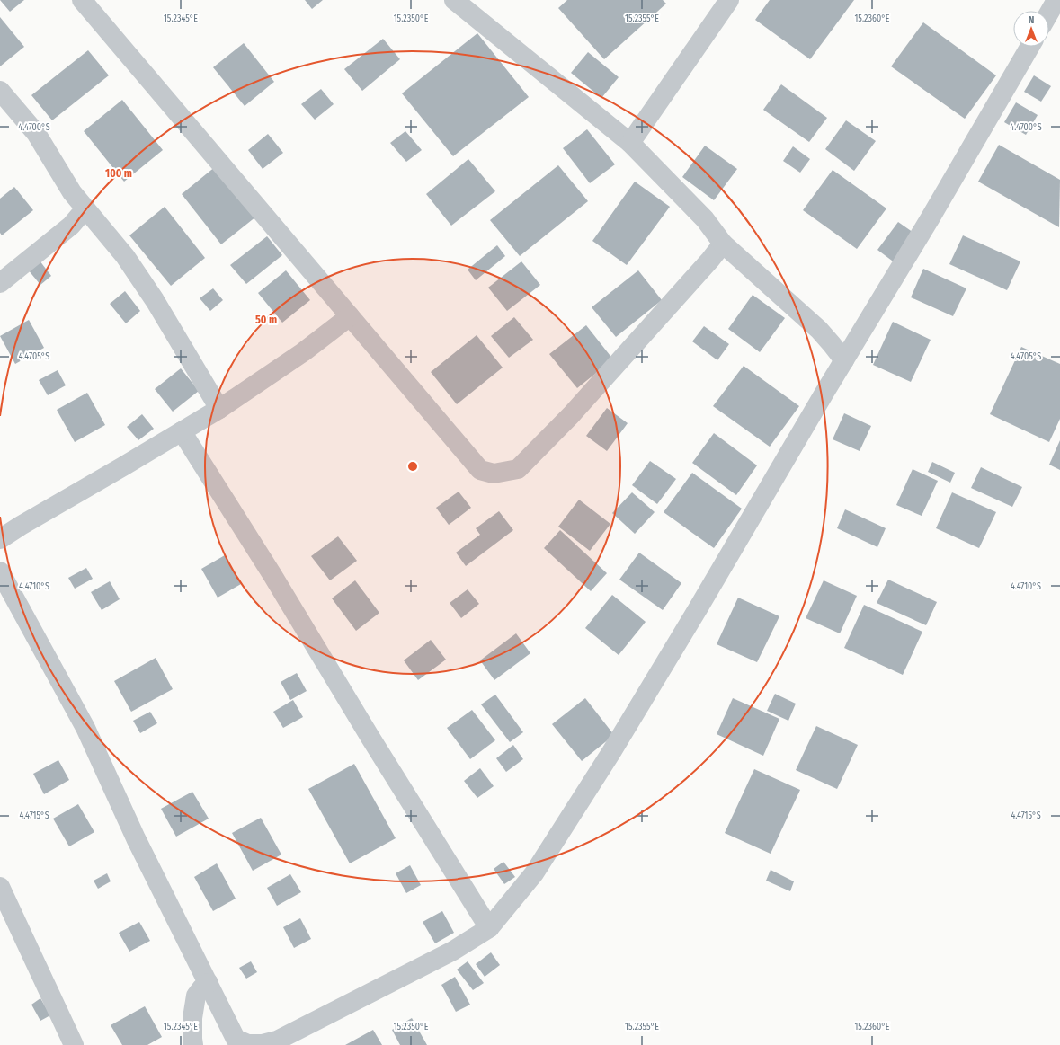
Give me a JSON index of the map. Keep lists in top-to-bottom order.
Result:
{
  "north": "top",
  "coordinates": [
    "15.2345°E",
    "15.2350°E",
    "15.2355°E",
    "15.2360°E",
    "4.4700°S",
    "4.4705°S",
    "4.4710°S",
    "4.4715°S"
  ],
  "rings": ["100 m", "50 m"]
}
